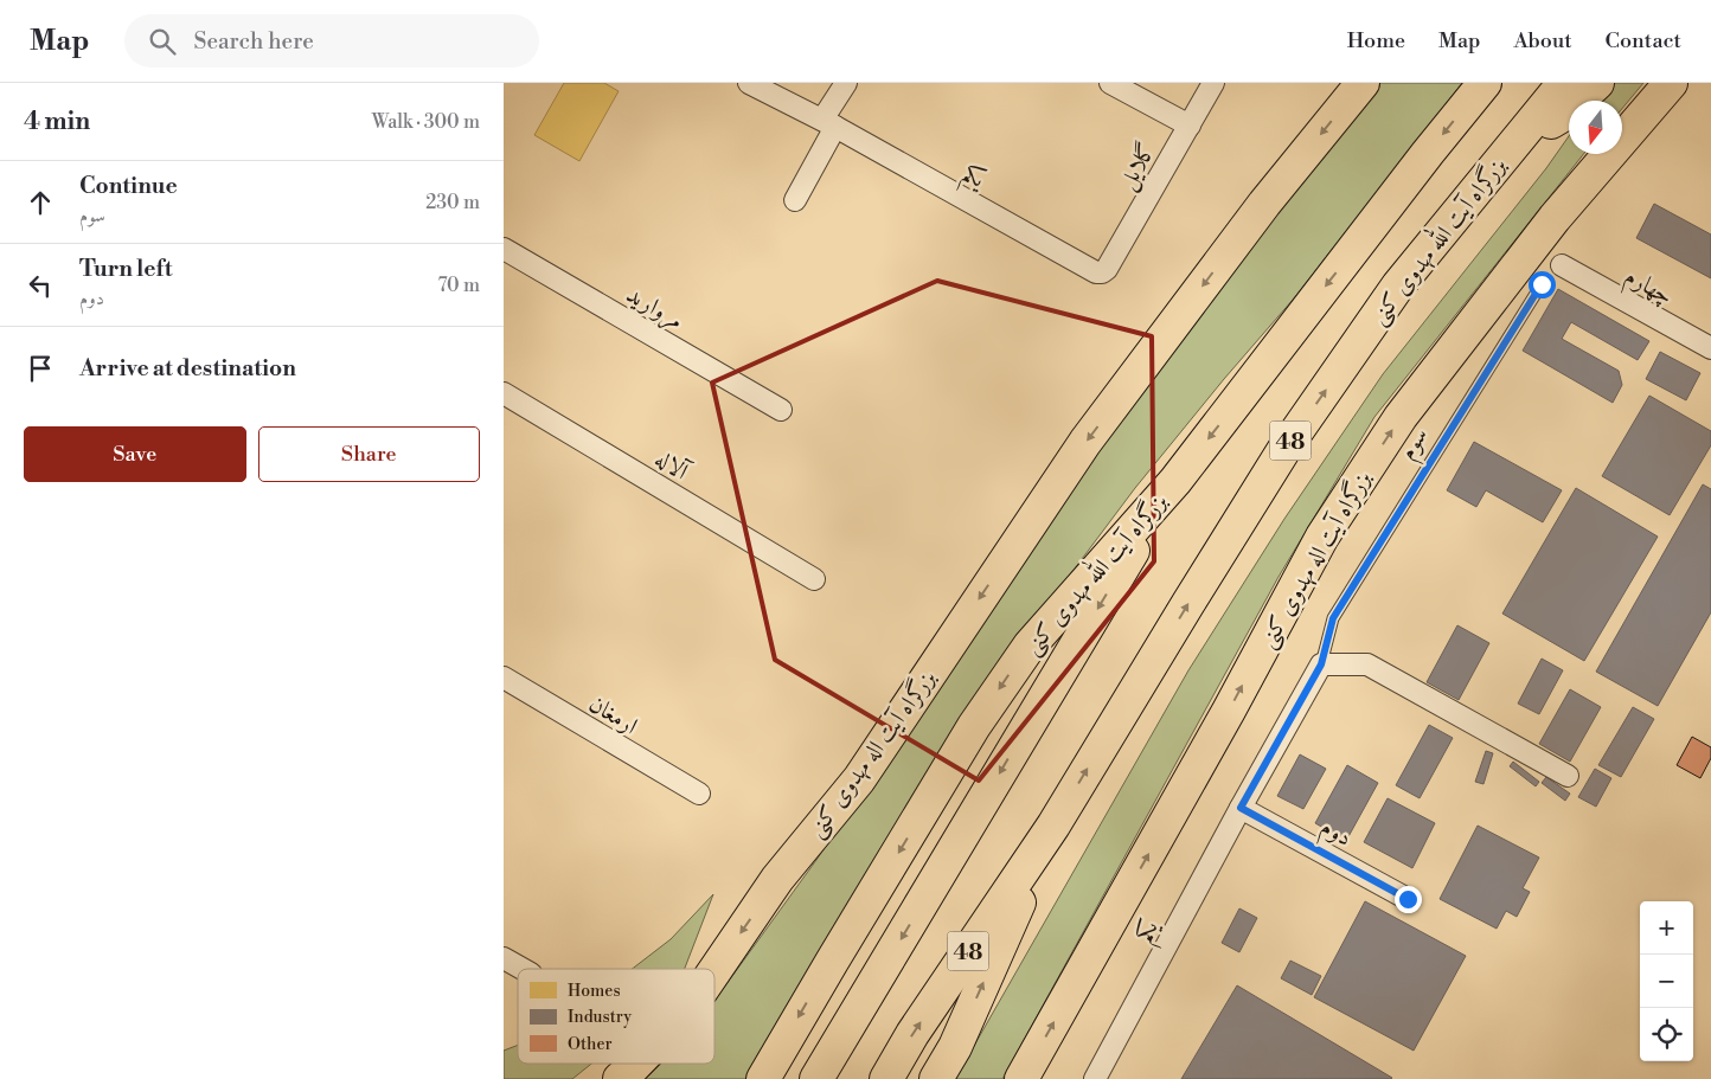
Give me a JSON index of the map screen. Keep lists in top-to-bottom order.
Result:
{
  "streets": {
    "main road": ["بزرگراه آیت الله مهدوی کنی", "48", "بزرگراه آیت اله مهدوی کنی"],
    "street": [
      "گلایل",
      "یکم",
      "چهارم",
      "مروارید",
      "سوم",
      "آلاله",
      "ارمغان",
      "دوم"
    ]
  },
  "crossings": [
    ["گلایل", "یکم"],
    ["یکم", "سوم"],
    ["یکم", "دوم"],
    ["بزرگراه آیت الله مهدوی کنی", "48"],
    ["سوم", "دوم"]
  ],
  "legend": ["Homes", "Industry", "Other"],
  "north": "bottom",
  "page": {
    "header": "Map",
    "search": "Search here",
    "nav": [
      "Home",
      "Map",
      "About",
      "Contact"
    ],
    "heading": ["4 min", "Walk · 300 m"],
    "list": [
      ["Continue", "سوم", "230 m"],
      ["Turn left", "دوم", "70 m"],
      "Arrive at destination"
    ],
    "buttons": ["Save", "Share"],
    "map_buttons": ["+", "−"]
  }
}
